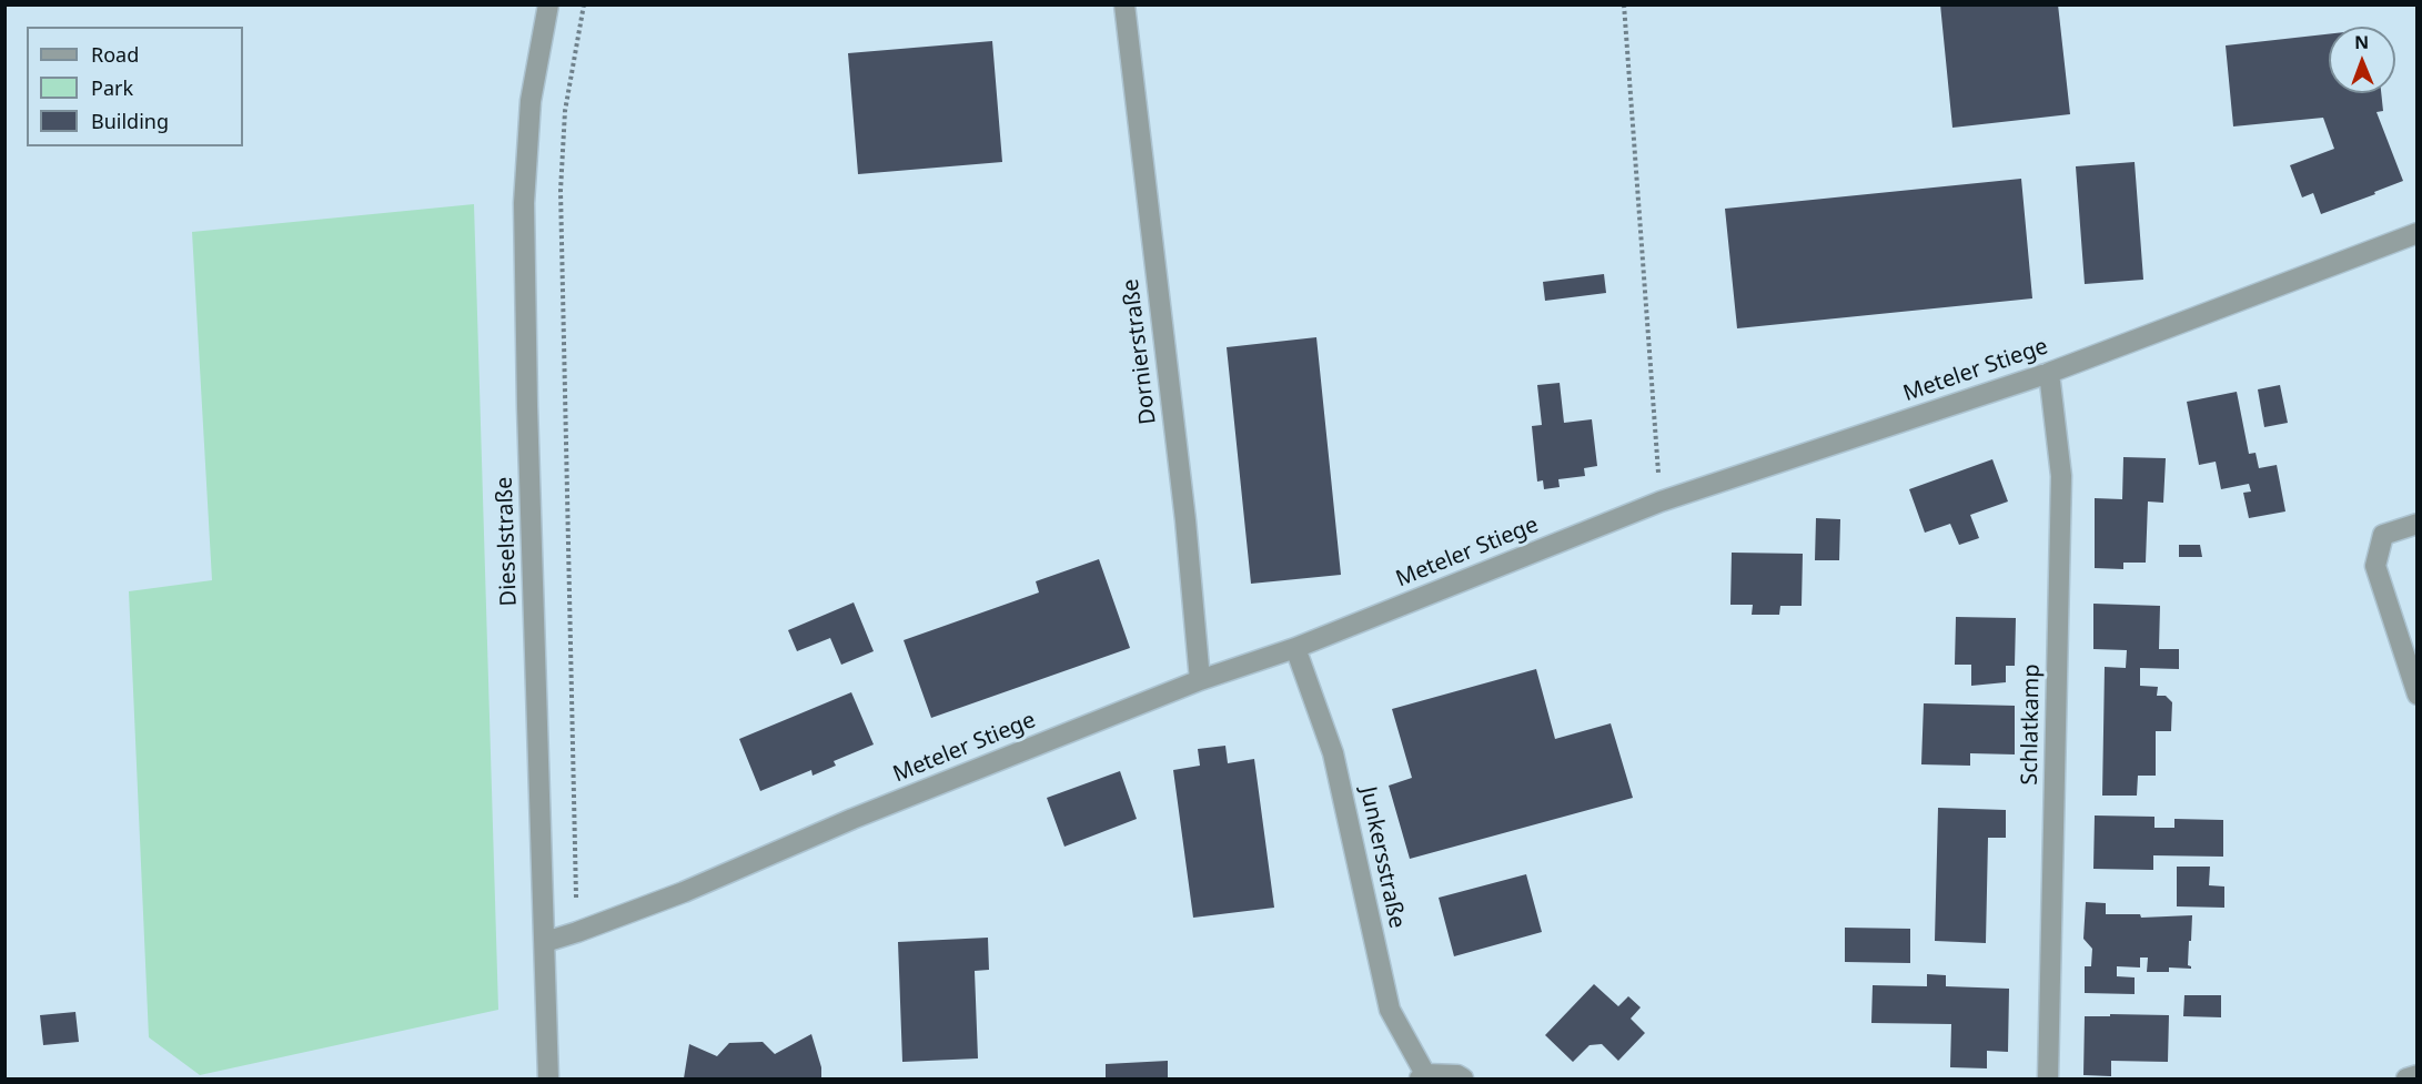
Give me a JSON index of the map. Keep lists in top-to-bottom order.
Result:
{
  "streets": {
    "street": [
      "Dornierstraße",
      "Meteler Stiege",
      "Dieselstraße",
      "Schlatkamp",
      "Junkersstraße"
    ]
  },
  "crossings": [
    ["Dornierstraße", "Meteler Stiege"],
    ["Meteler Stiege", "Dieselstraße"],
    ["Meteler Stiege", "Schlatkamp"],
    ["Meteler Stiege", "Junkersstraße"]
  ],
  "legend": ["Road", "Park", "Building"],
  "north": "top"
}
